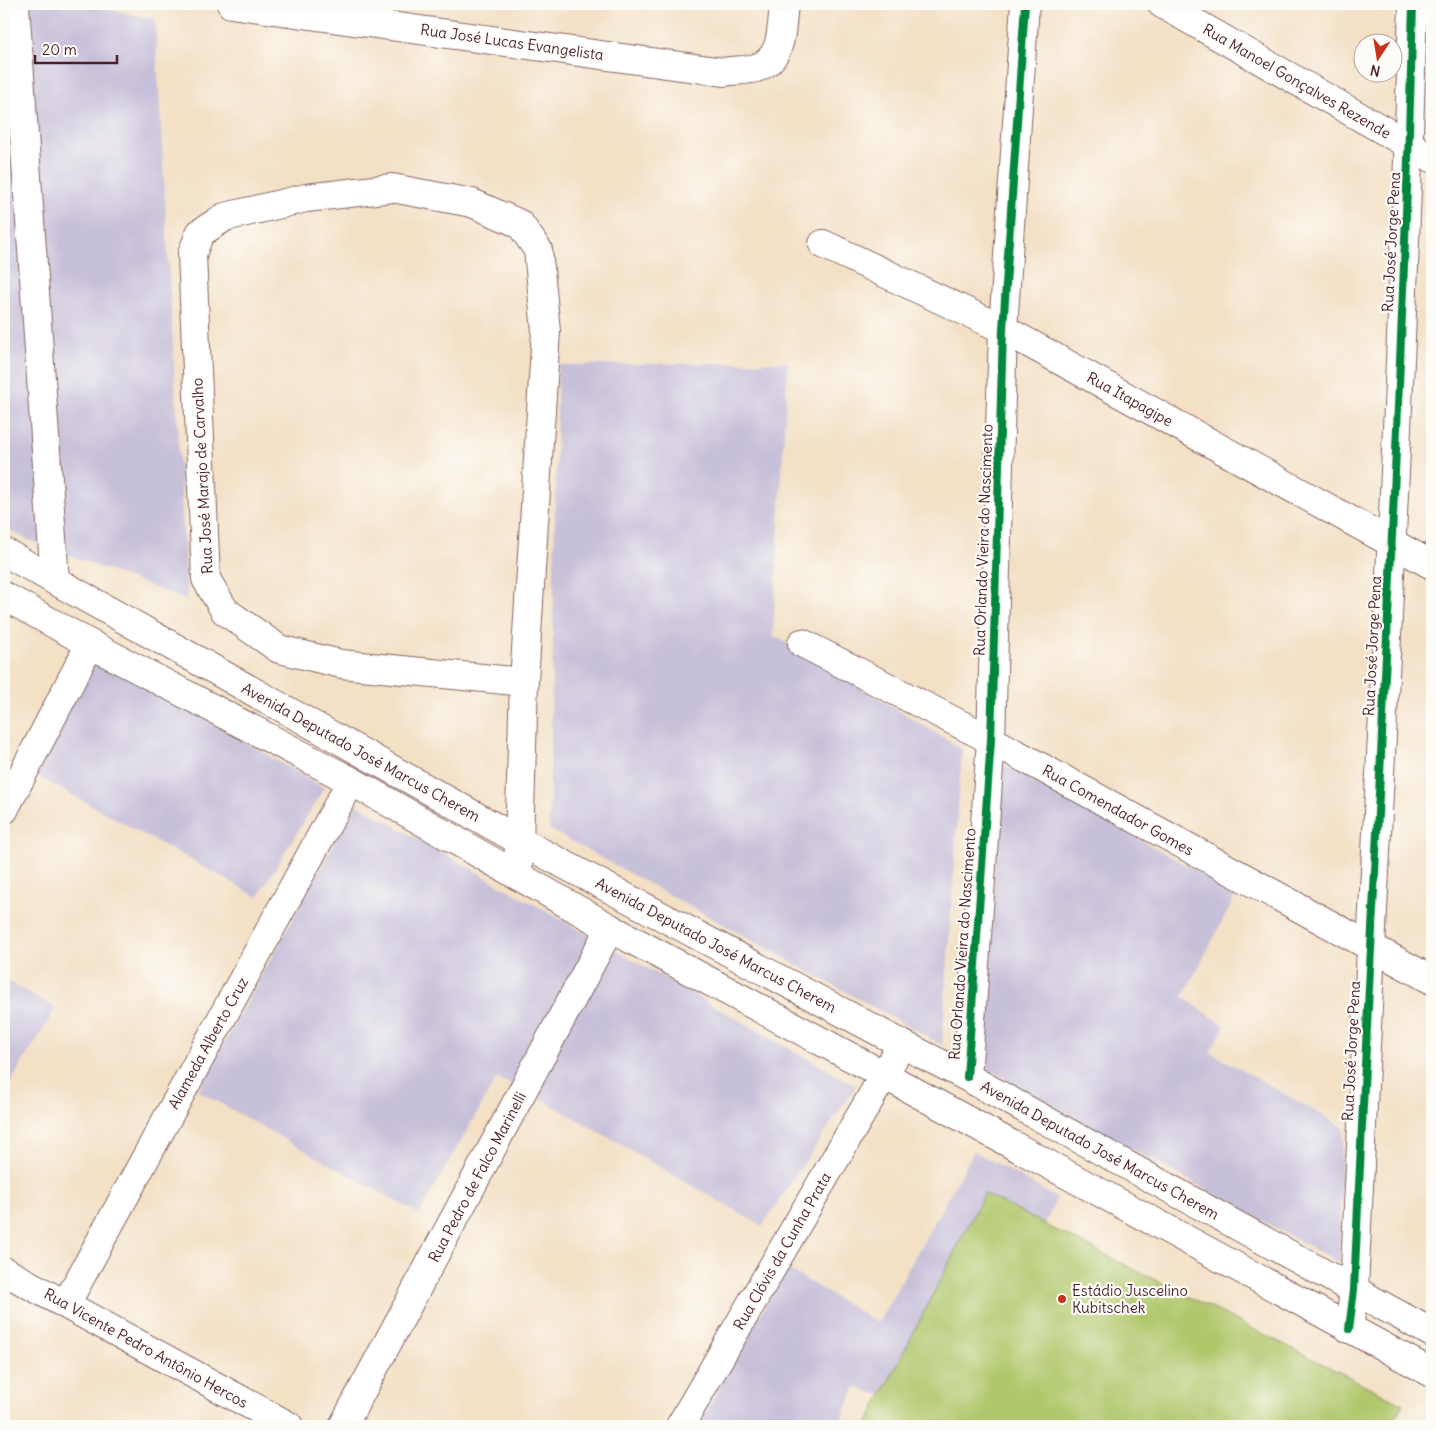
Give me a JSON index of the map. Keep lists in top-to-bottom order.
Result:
{
  "streets": {
    "street": [
      "Rua José Lucas Evangelista",
      "Rua Manoel Gonçalves Rezende",
      "Rua José Jorge Pena",
      "Rua Itapagipe",
      "Rua José Marajo de Carvalho",
      "Rua Orlando Vieira do Nascimento",
      "Avenida Deputado José Marcus Cherem",
      "Rua Comendador Gomes",
      "Alameda Alberto Cruz",
      "Rua Pedro de Falco Marinelli",
      "Rua Clóvis da Cunha Prata",
      "Rua Vicente Pedro Antônio Hercos"
    ]
  },
  "crossings": [
    ["Rua Manoel Gonçalves Rezende", "Rua José Jorge Pena"],
    ["Rua José Jorge Pena", "Rua Itapagipe"],
    ["Rua José Jorge Pena", "Avenida Deputado José Marcus Cherem"],
    ["Rua José Jorge Pena", "Rua Comendador Gomes"],
    ["Rua Itapagipe", "Rua Orlando Vieira do Nascimento"],
    ["Rua Orlando Vieira do Nascimento", "Avenida Deputado José Marcus Cherem"],
    ["Rua Orlando Vieira do Nascimento", "Rua Comendador Gomes"],
    ["Avenida Deputado José Marcus Cherem", "Alameda Alberto Cruz"],
    ["Avenida Deputado José Marcus Cherem", "Rua Pedro de Falco Marinelli"],
    ["Avenida Deputado José Marcus Cherem", "Rua Clóvis da Cunha Prata"],
    ["Alameda Alberto Cruz", "Rua Vicente Pedro Antônio Hercos"]
  ],
  "places": ["Estádio Juscelino Kubitschek"],
  "scale_bar": "20 m",
  "north": "bottom"
}
